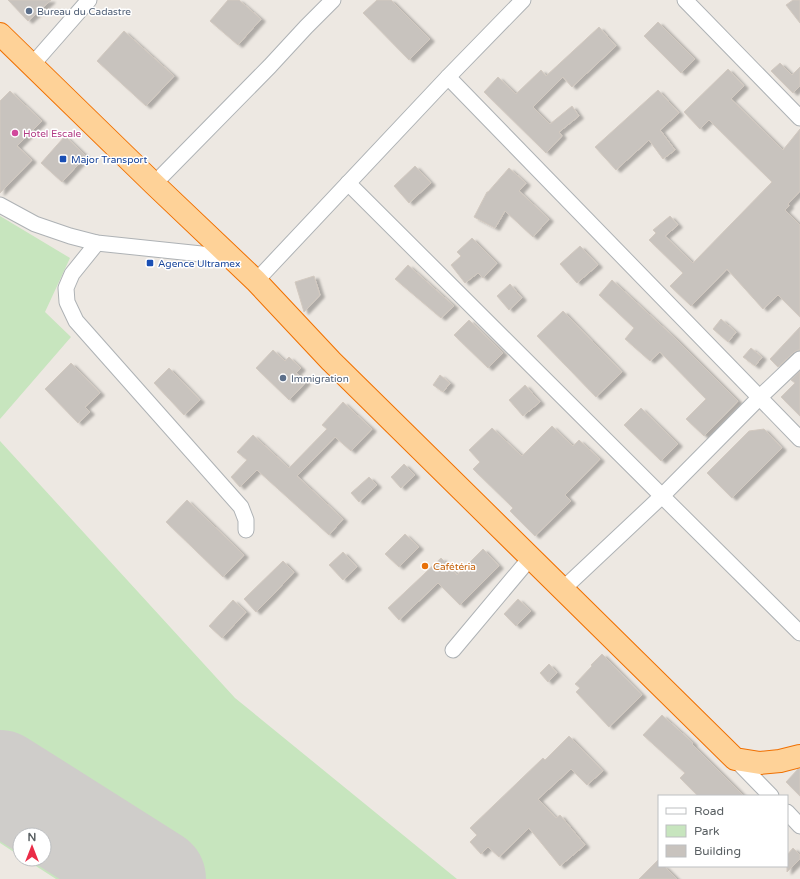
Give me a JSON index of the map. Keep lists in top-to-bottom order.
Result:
{
  "places": {
    "other": [
      "Bureau du Cadastre",
      "Hotel Escale",
      "Immigration",
      "Cafétéria"
    ],
    "transit": ["Major Transport", "Agence Ultramex"]
  },
  "legend": ["Road", "Park", "Building"],
  "north": "top"
}
